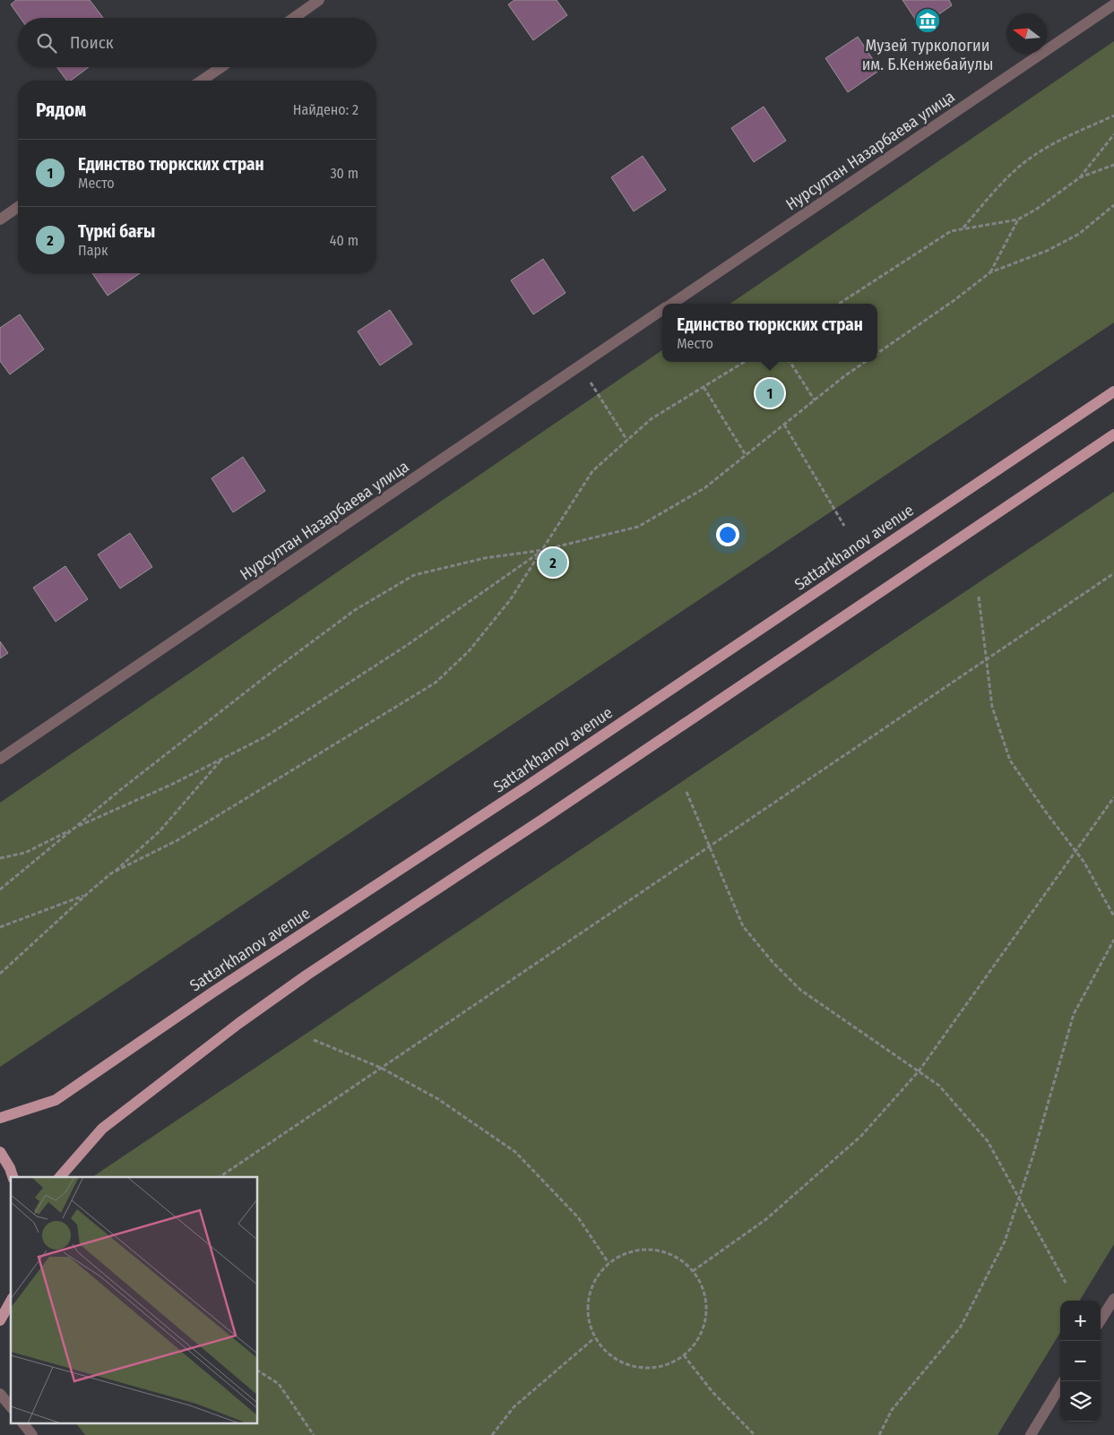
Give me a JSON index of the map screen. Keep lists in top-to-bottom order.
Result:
{
  "streets": {
    "main road": ["Sattarkhanov avenue"],
    "street": ["Нурсултан Назарбаева улица"]
  },
  "places": {
    "museum": ["Музей туркологии им. Б.Кенжебайулы"]
  },
  "north": "left",
  "page": {
    "search": "Поиск",
    "heading": ["Рядом", "Найдено: 2"],
    "list": [
      {
        "mark": "1",
        "name": "Единство тюркских стран",
        "note": "Место",
        "value": "30 m"
      },
      {
        "mark": "2",
        "name": "Түркі бағы",
        "note": "Парк",
        "value": "40 m"
      }
    ],
    "popup": ["Единство тюркских стран", "Место"],
    "pins": ["1", "2"],
    "map_buttons": ["+", "−"]
  }
}
